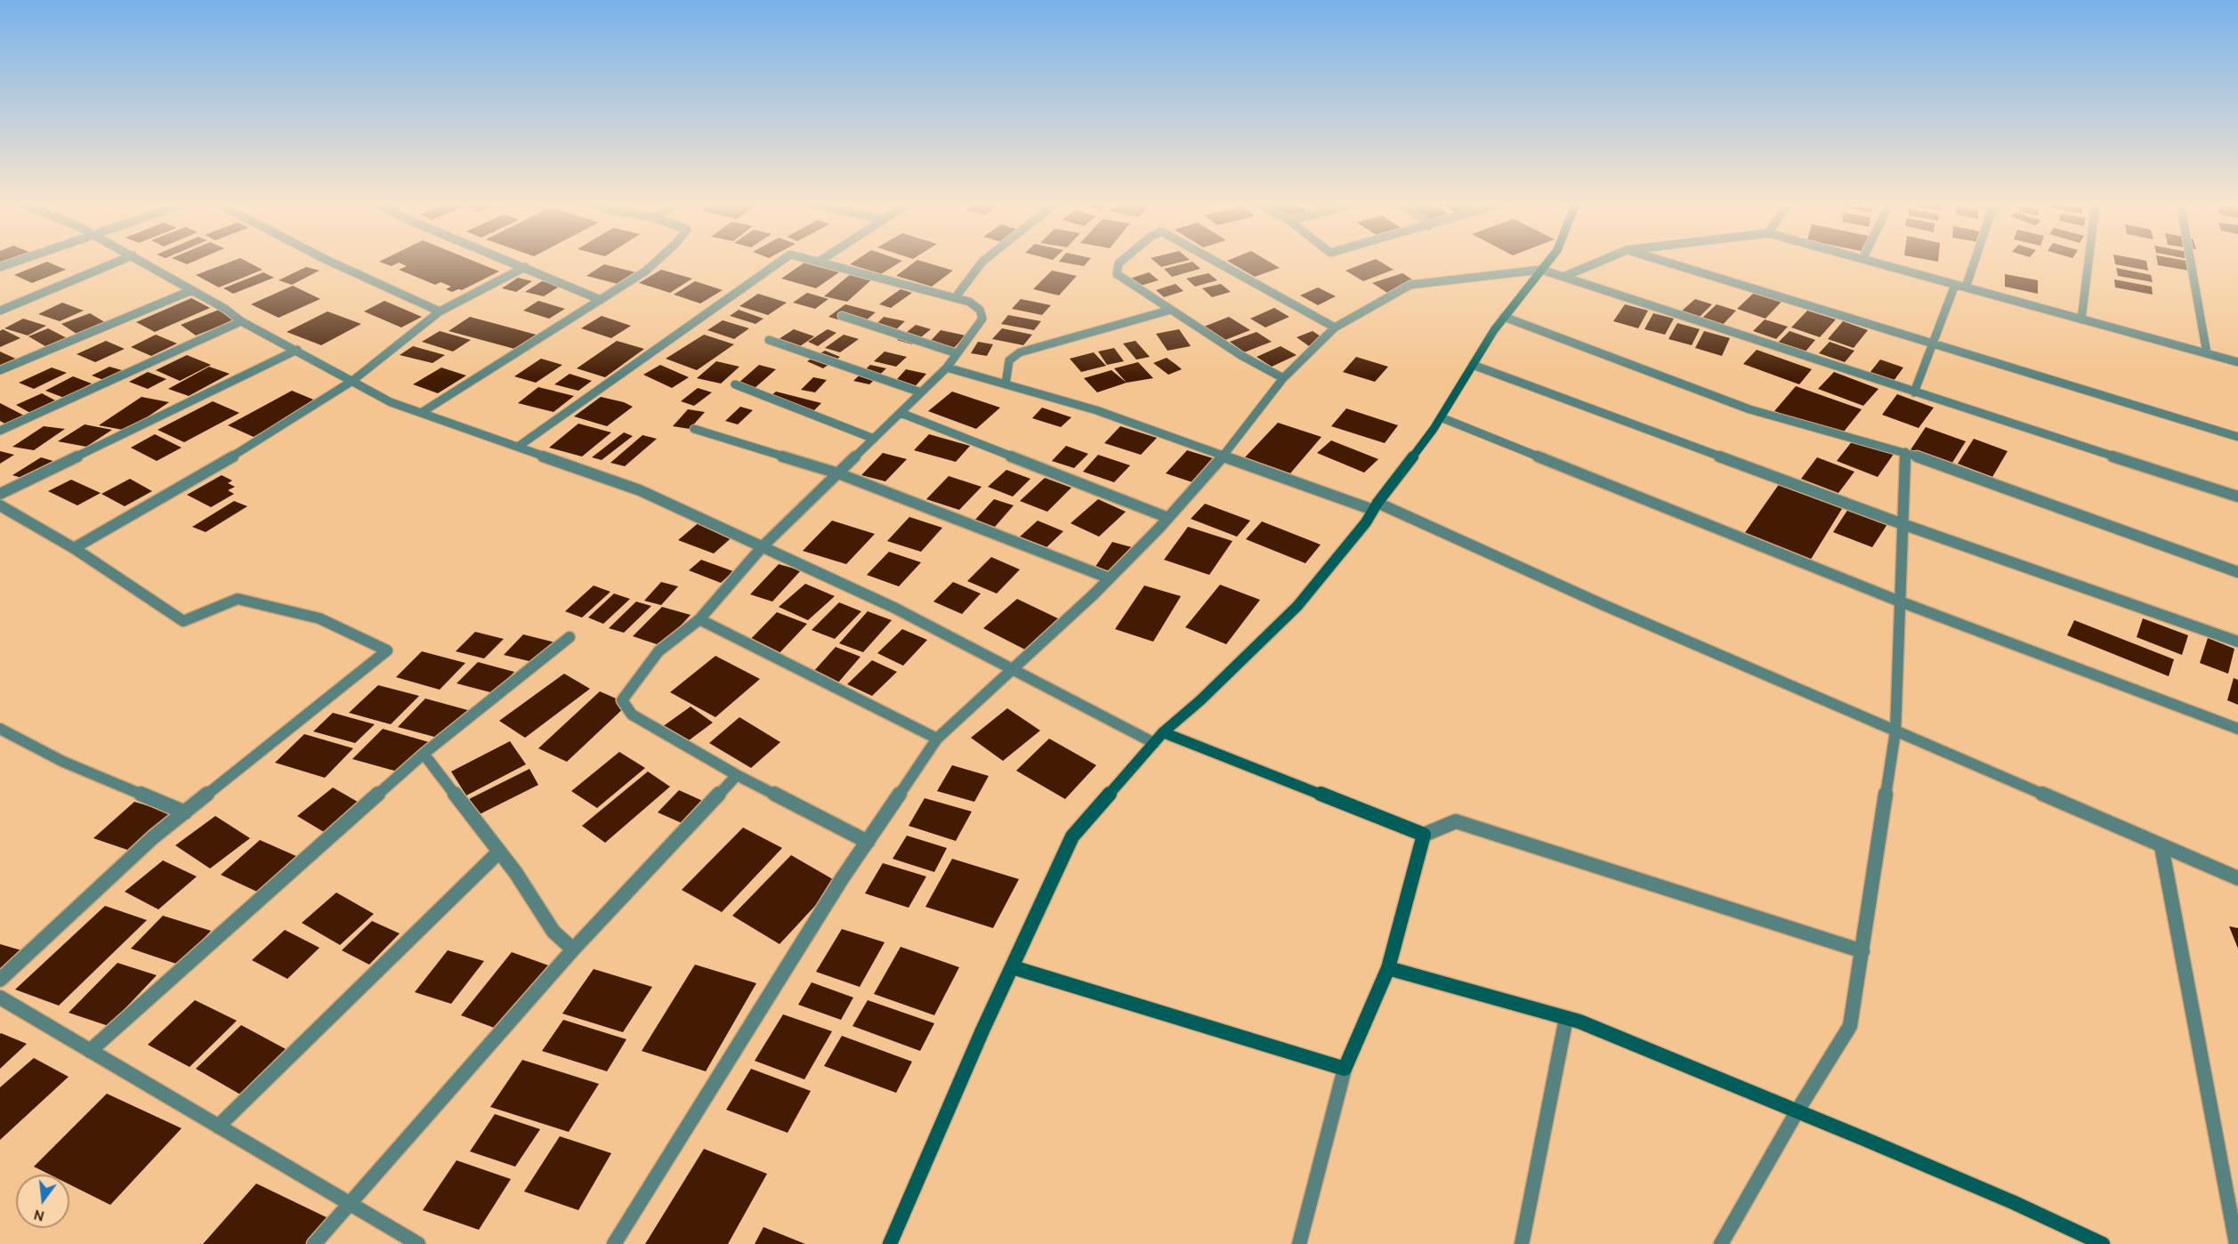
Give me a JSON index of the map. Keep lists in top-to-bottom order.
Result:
{
  "north": "bottom"
}
